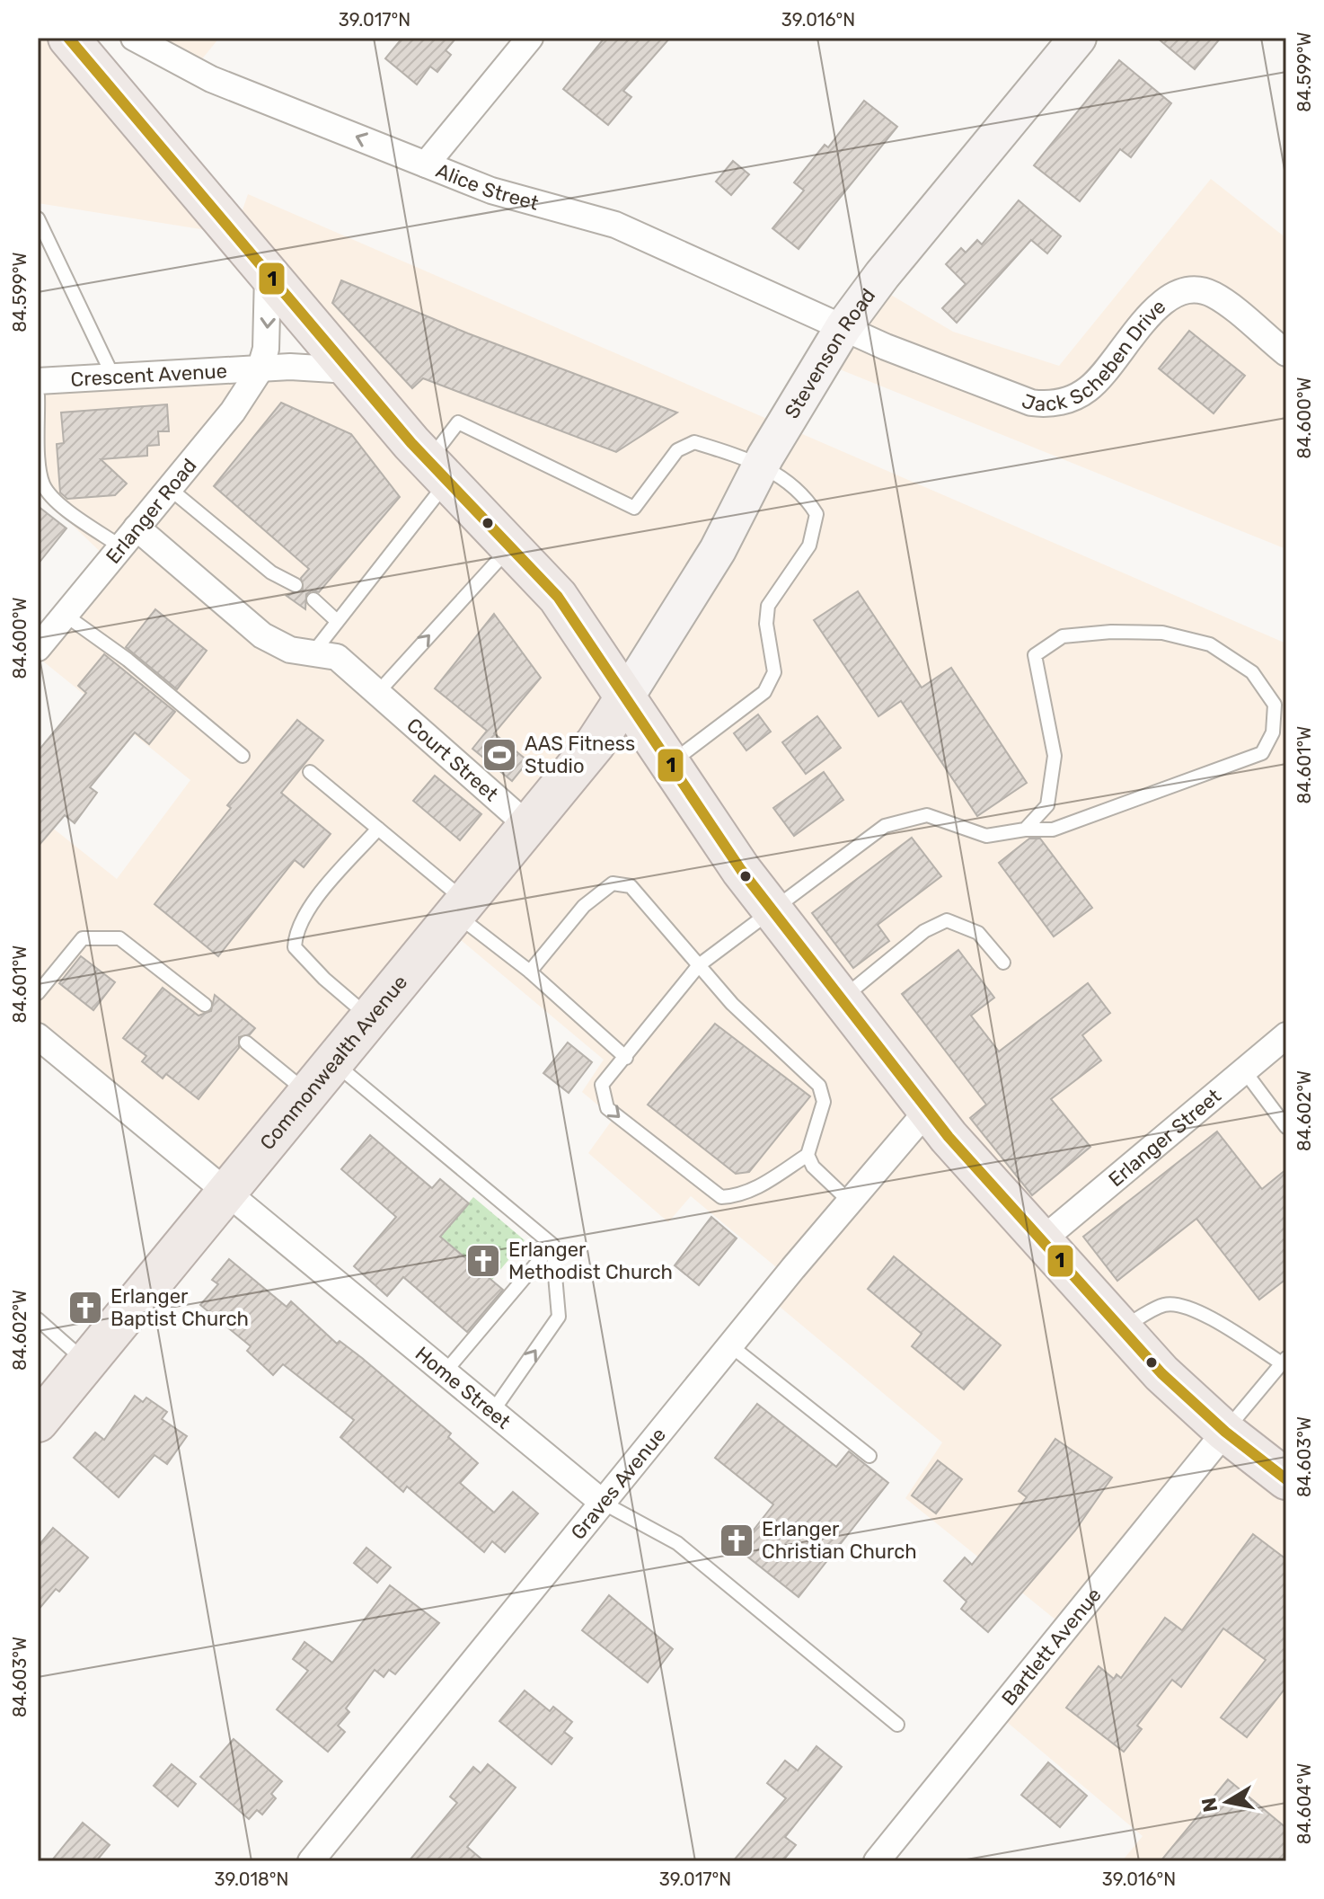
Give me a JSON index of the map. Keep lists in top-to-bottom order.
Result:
{
  "streets": {
    "main road": ["Stevenson Road", "Commonwealth Avenue"],
    "street": [
      "Alice Street",
      "Jack Scheben Drive",
      "Crescent Avenue",
      "Erlanger Road",
      "Court Street",
      "Erlanger Street",
      "Home Street",
      "Graves Avenue",
      "Bartlett Avenue"
    ]
  },
  "crossings": [
    ["Alice Street", "Jack Scheben Drive"],
    ["Alice Street", "Stevenson Road"],
    ["Jack Scheben Drive", "Stevenson Road"],
    ["Stevenson Road", "Commonwealth Avenue"],
    ["Crescent Avenue", "Erlanger Road"],
    ["Erlanger Road", "Court Street"],
    ["Court Street", "Commonwealth Avenue"],
    ["Commonwealth Avenue", "Home Street"],
    ["Home Street", "Graves Avenue"]
  ],
  "one_way": ["Alice Street"],
  "places": {
    "sports": ["AAS Fitness Studio"],
    "church": ["Erlanger Methodist Church", "Erlanger Baptist Church", "Erlanger Christian Church"]
  },
  "lines": ["transit line 1"],
  "north": "left",
  "coordinates": [
    "39.017°N",
    "39.016°N",
    "84.599°W",
    "84.600°W",
    "84.601°W",
    "84.602°W",
    "84.603°W",
    "84.604°W",
    "39.018°N"
  ]
}
